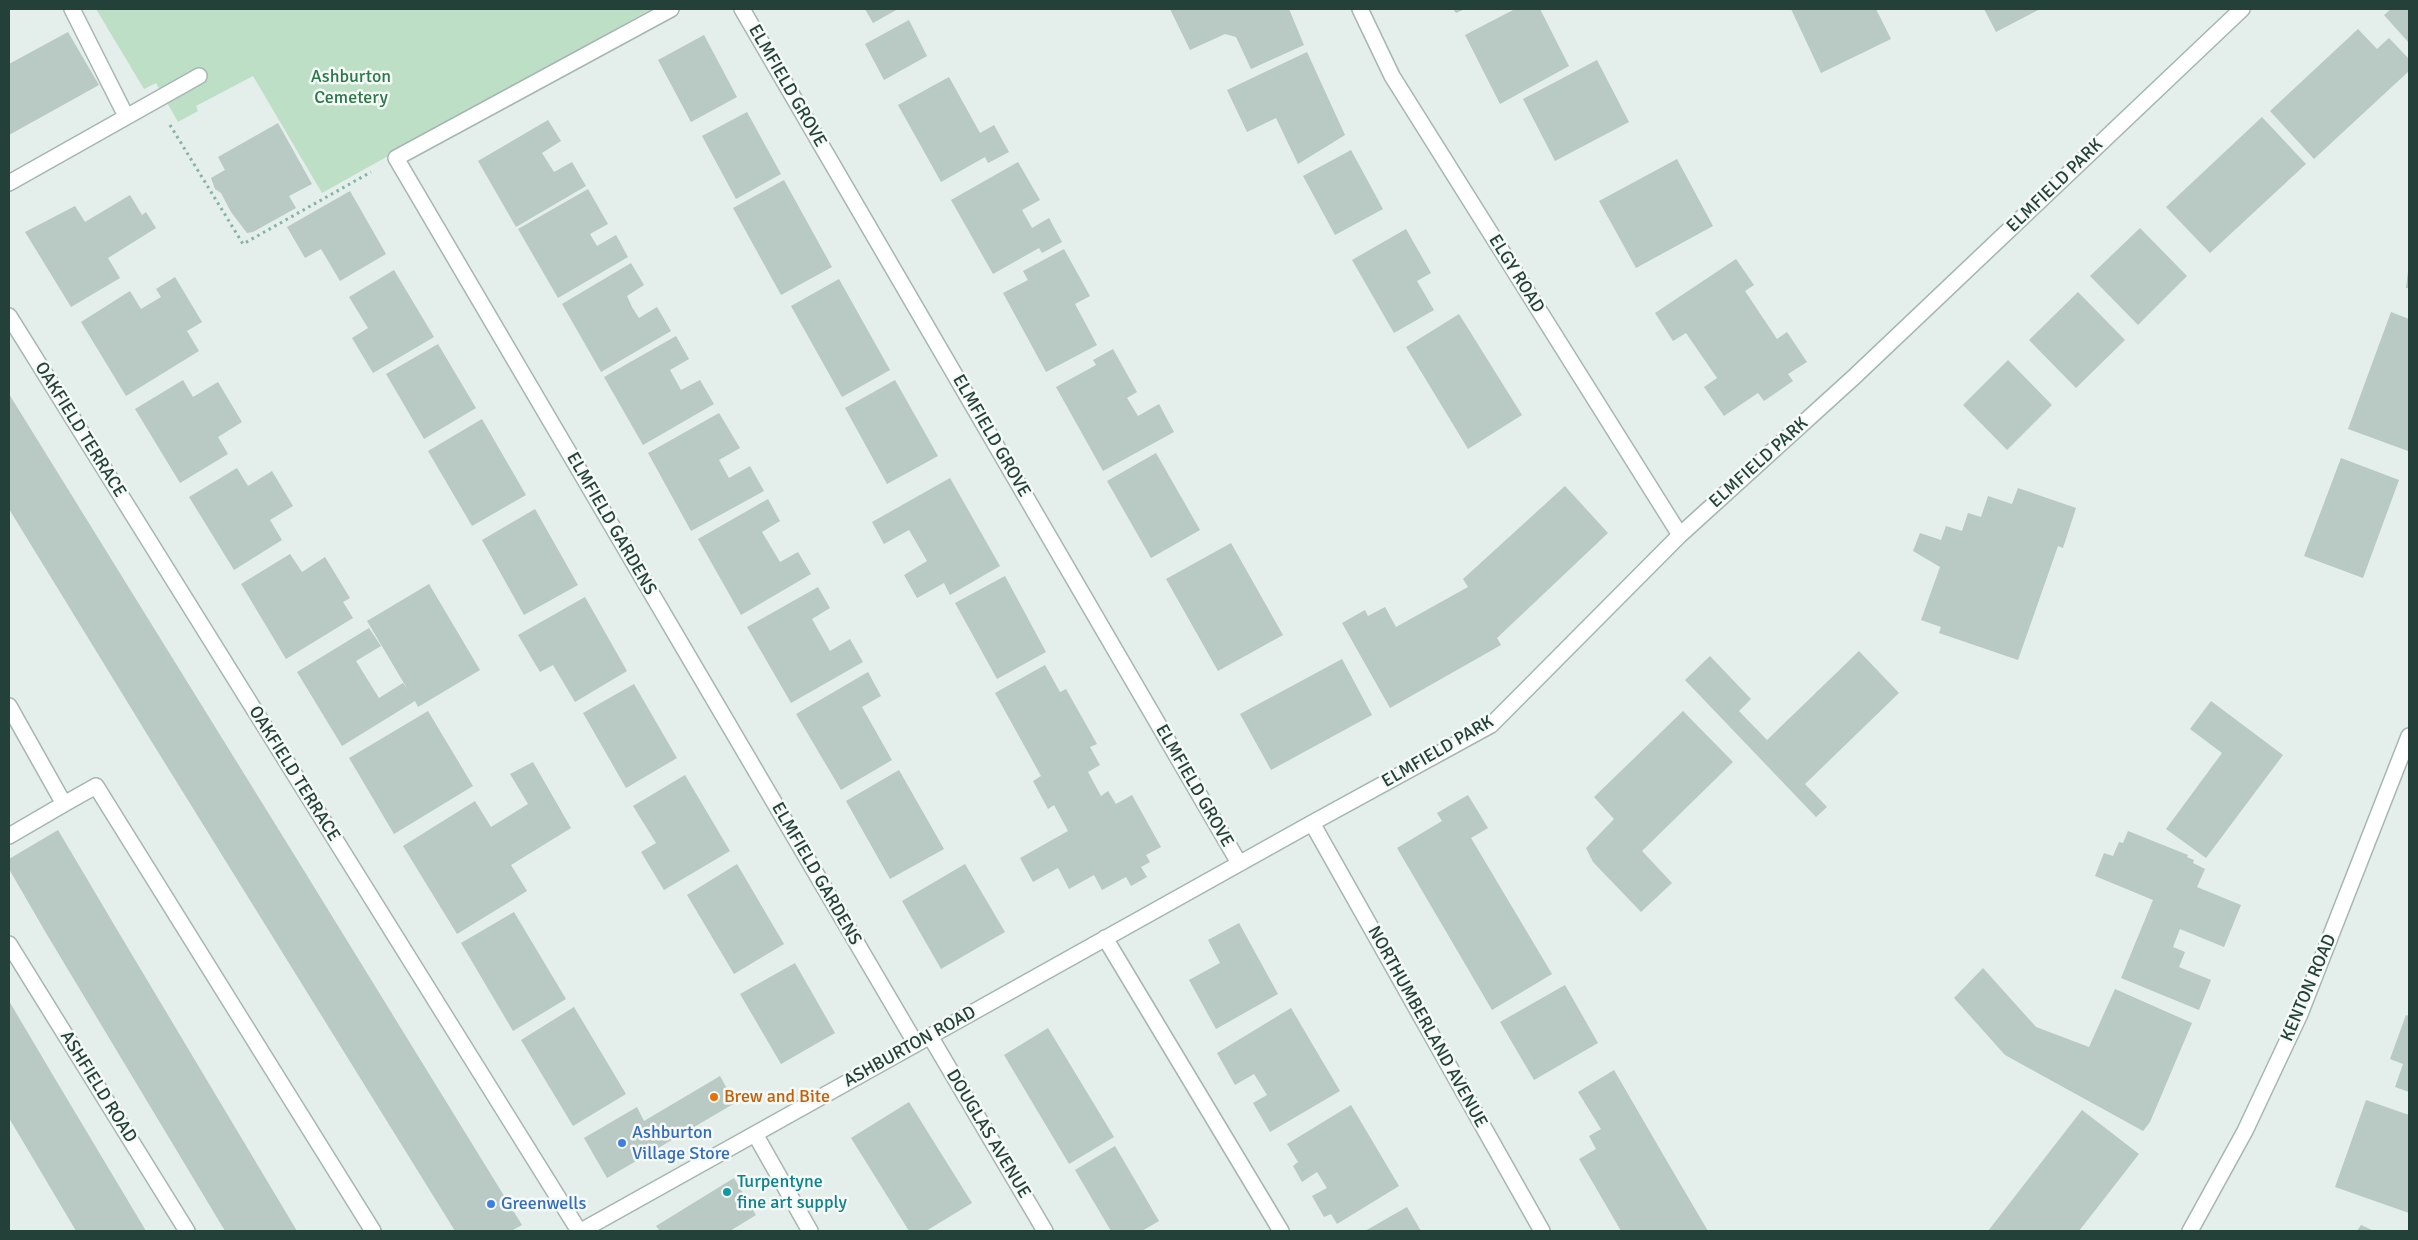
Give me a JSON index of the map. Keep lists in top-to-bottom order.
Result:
{
  "streets": {
    "street": [
      "ELMFIELD GROVE",
      "ELMFIELD PARK",
      "ELGY ROAD",
      "OAKFIELD TERRACE",
      "ELMFIELD GARDENS",
      "KENTON ROAD",
      "NORTHUMBERLAND AVENUE",
      "ASHBURTON ROAD",
      "ASHFIELD ROAD",
      "DOUGLAS AVENUE"
    ]
  },
  "crossings": [
    ["ELMFIELD GROVE", "ELMFIELD PARK"],
    ["ELMFIELD GROVE", "ASHBURTON ROAD"],
    ["ELMFIELD PARK", "ELGY ROAD"],
    ["ELMFIELD PARK", "NORTHUMBERLAND AVENUE"],
    ["ELMFIELD PARK", "ASHBURTON ROAD"],
    ["OAKFIELD TERRACE", "ASHBURTON ROAD"],
    ["ELMFIELD GARDENS", "ASHBURTON ROAD"],
    ["ASHBURTON ROAD", "DOUGLAS AVENUE"]
  ],
  "parks": ["Ashburton Cemetery"],
  "places": [
    "Brew and Bite",
    "Ashburton Village Store",
    "Turpentyne fine art supply",
    "Greenwells"
  ]
}
